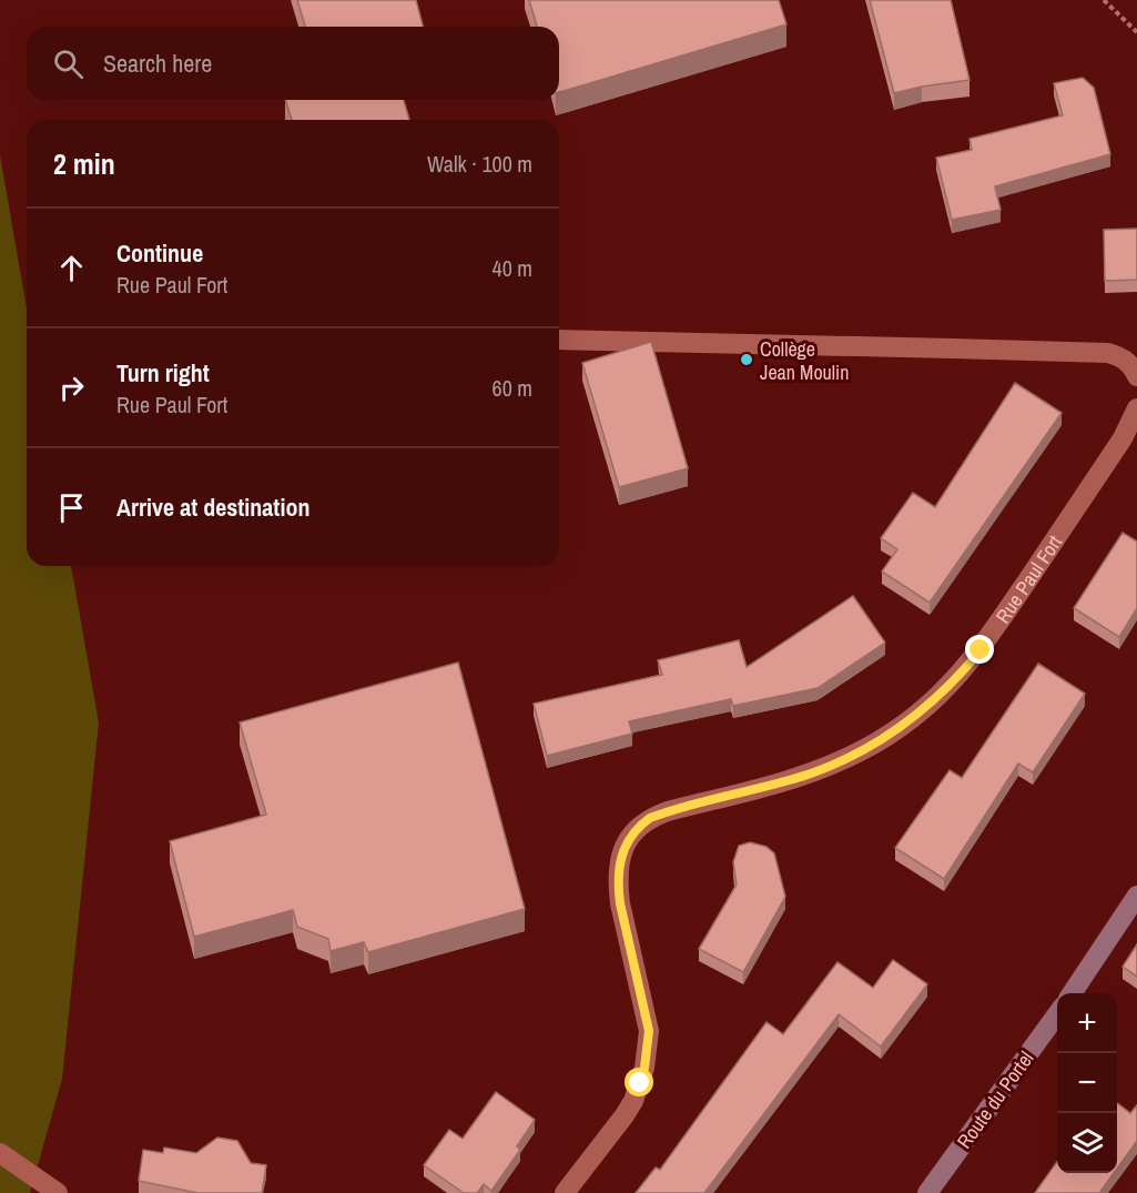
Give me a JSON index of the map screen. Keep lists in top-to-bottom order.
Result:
{
  "streets": {
    "street": ["Rue Paul Fort", "Route du Portel"]
  },
  "places": ["Collège Jean Moulin"],
  "page": {
    "search": "Search here",
    "heading": ["2 min", "Walk · 100 m"],
    "list": [
      ["Continue", "Rue Paul Fort", "40 m"],
      ["Turn right", "Rue Paul Fort", "60 m"],
      "Arrive at destination"
    ],
    "map_buttons": ["+", "−"]
  }
}
